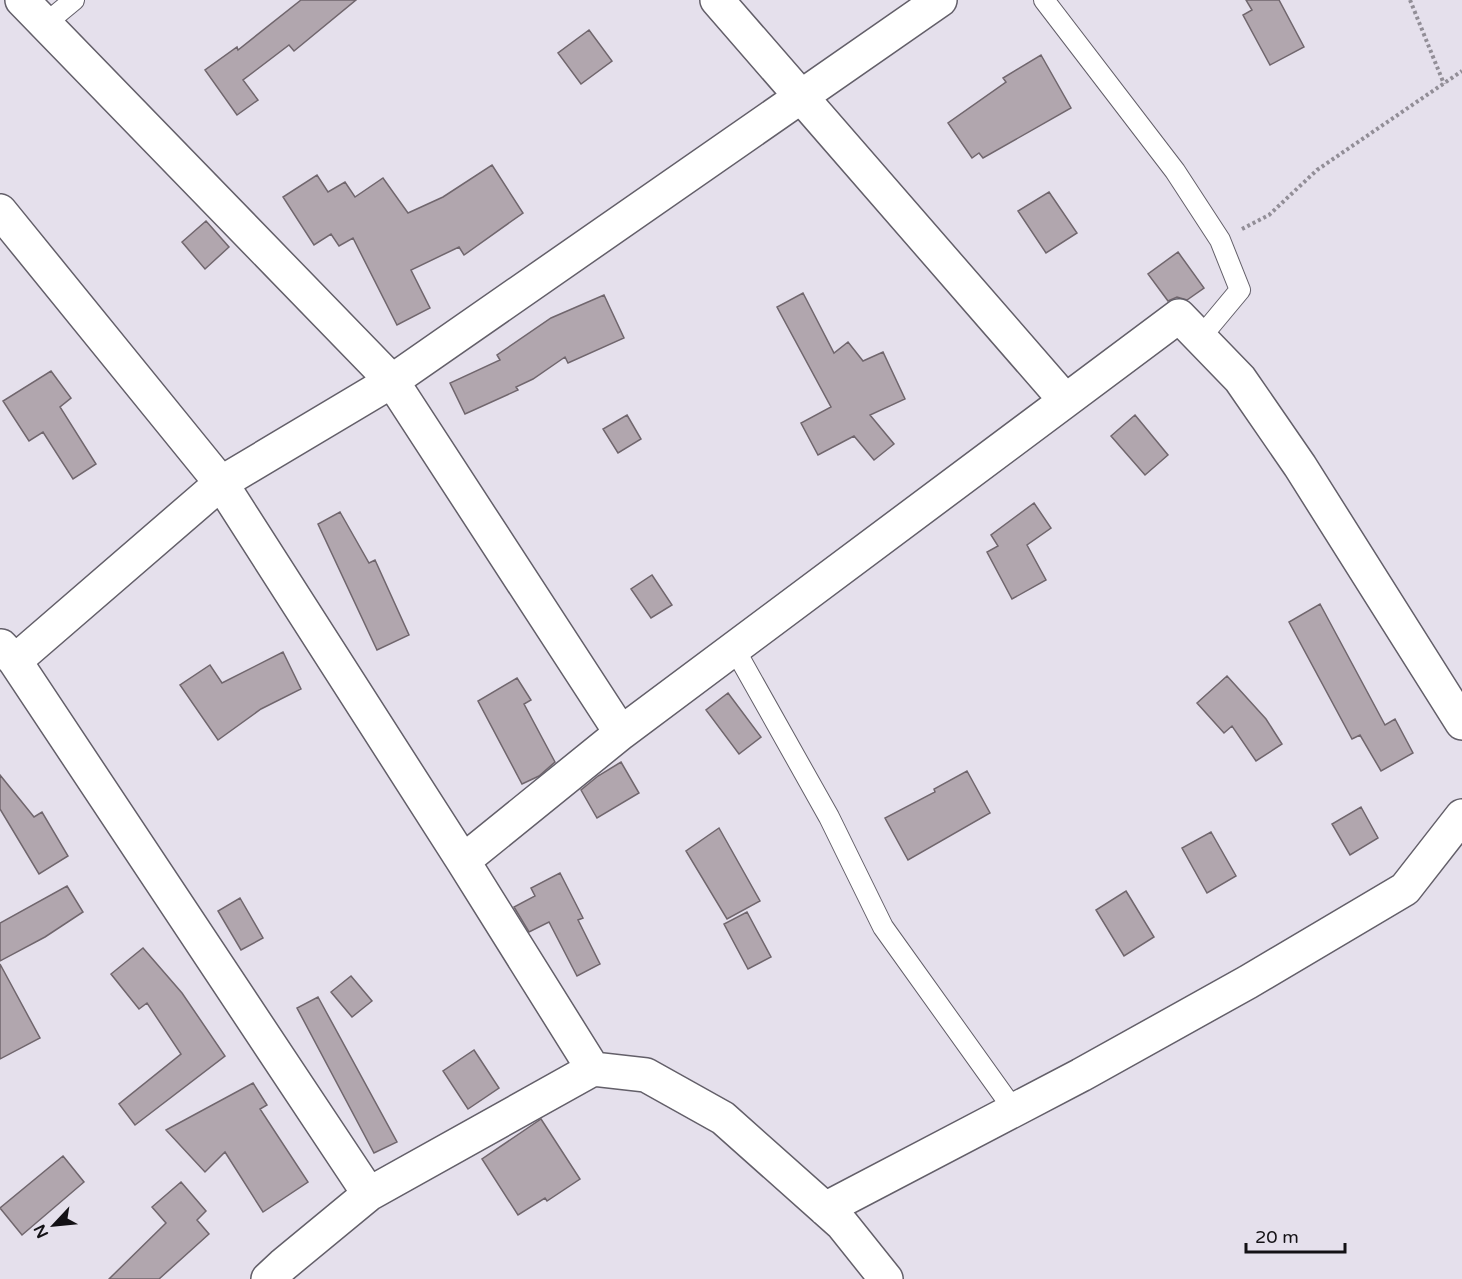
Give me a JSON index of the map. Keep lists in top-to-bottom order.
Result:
{
  "scale_bar": "20 m",
  "north": "bottom left"
}
